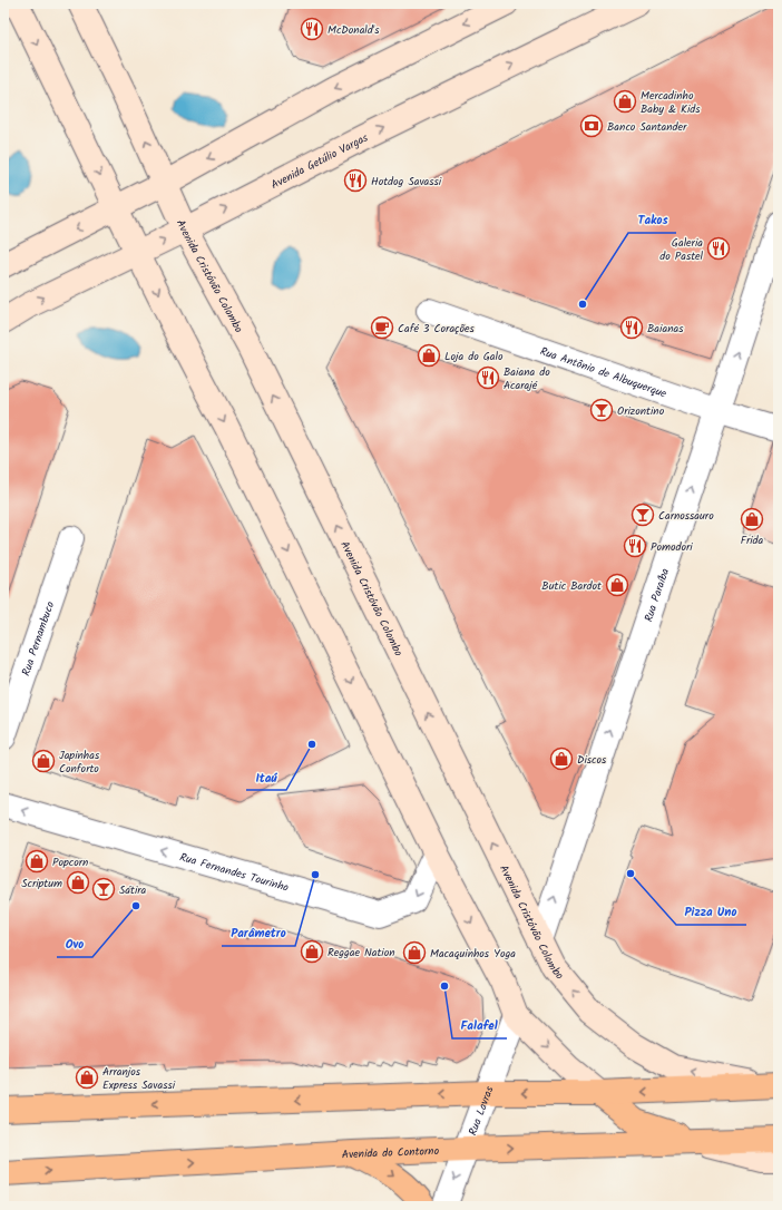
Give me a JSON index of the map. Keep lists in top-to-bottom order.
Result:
{
  "streets": {
    "main road": ["Avenida Getúlio Vargas", "Avenida Cristóvão Colombo", "Avenida do Contorno"],
    "street": [
      "Rua Antônio de Albuquerque",
      "Rua Paraíba",
      "Rua Pernambuco",
      "Rua Fernandes Tourinho",
      "Rua Lavras"
    ]
  },
  "crossings": [
    ["Avenida Getúlio Vargas", "Avenida Cristóvão Colombo"],
    ["Avenida Cristóvão Colombo", "Rua Paraíba"],
    ["Rua Antônio de Albuquerque", "Rua Paraíba"],
    ["Rua Lavras", "Avenida do Contorno"]
  ],
  "one_way": ["Rua Paraíba", "Rua Fernandes Tourinho"],
  "places": {
    "restaurant": [
      "McDonald's",
      "Hotdog Savassi",
      "Galeria do Pastel",
      "Baianas",
      "Baiana do Acarajé",
      "Pomodori"
    ],
    "shop": [
      "Mercadinho Baby & Kids",
      "Loja do Galo",
      "Frida",
      "Butic Bardot",
      "Discos",
      "Japinhas Conforto",
      "Popcorn",
      "Scriptum",
      "Reggae Nation",
      "Macaquinhos Yoga",
      "Arranjos Express Savassi"
    ],
    "bank": ["Banco Santander"],
    "other": [
      "Takos",
      "Itaú",
      "Pizza Uno",
      "Parâmetro",
      "Ovo",
      "Falafel"
    ],
    "cafe": ["Café 3 Corações"],
    "bar": ["Orizontino", "Carnossauro", "Sátira"]
  }
}
